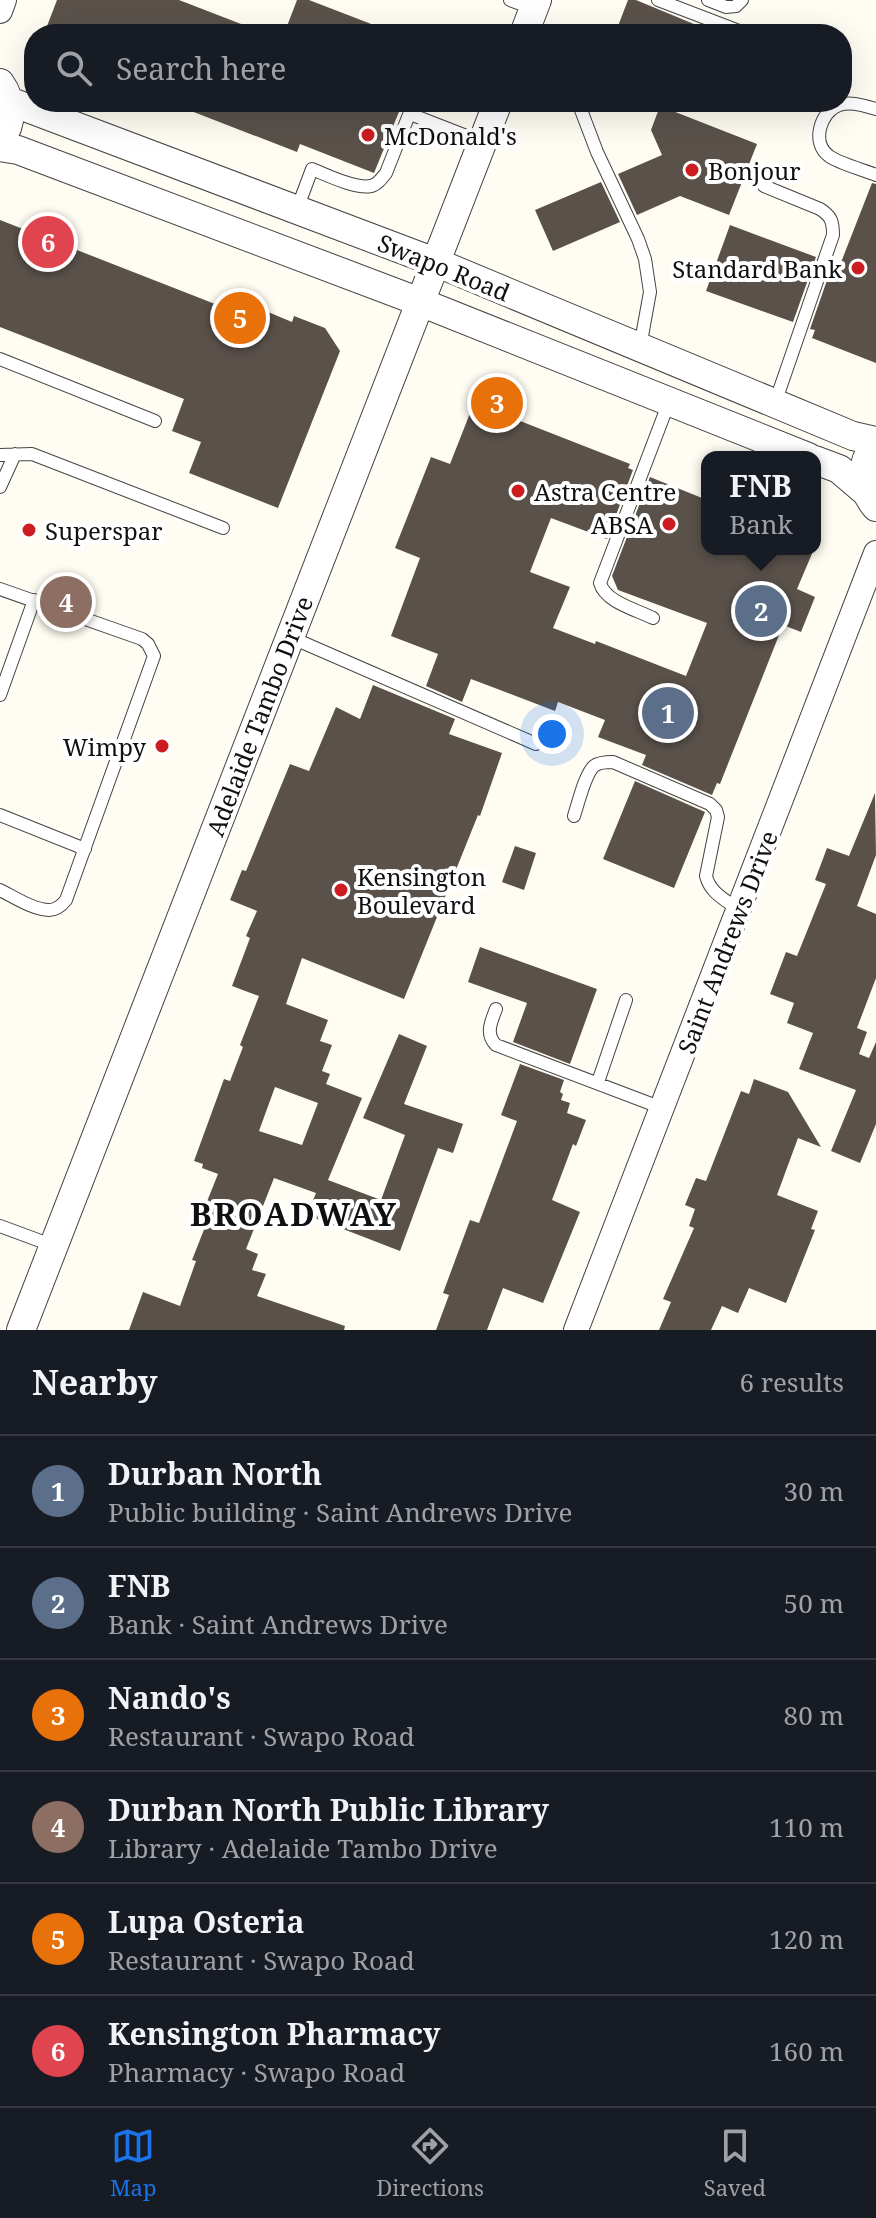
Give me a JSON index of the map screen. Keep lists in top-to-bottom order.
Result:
{
  "streets": {
    "street": ["Swapo Road", "Adelaide Tambo Drive", "Saint Andrews Drive"]
  },
  "crossings": [
    ["Swapo Road", "Adelaide Tambo Drive"]
  ],
  "districts": ["BROADWAY"],
  "places": [
    "McDonald's",
    "Bonjour",
    "Standard Bank",
    "Astra Centre",
    "ABSA",
    "Superspar",
    "Wimpy",
    "Kensington Boulevard"
  ],
  "page": {
    "search": "Search here",
    "pins": [
      "6",
      "5",
      "3",
      "4",
      "2",
      "1"
    ],
    "popup": ["FNB", "Bank"],
    "heading": ["Nearby", "6 results"],
    "list": [
      {
        "mark": "1",
        "name": "Durban North",
        "note": "Public building · Saint Andrews Drive",
        "value": "30 m"
      },
      {
        "mark": "2",
        "name": "FNB",
        "note": "Bank · Saint Andrews Drive",
        "value": "50 m"
      },
      {
        "mark": "3",
        "name": "Nando's",
        "note": "Restaurant · Swapo Road",
        "value": "80 m"
      },
      {
        "mark": "4",
        "name": "Durban North Public Library",
        "note": "Library · Adelaide Tambo Drive",
        "value": "110 m"
      },
      {
        "mark": "5",
        "name": "Lupa Osteria",
        "note": "Restaurant · Swapo Road",
        "value": "120 m"
      },
      {
        "mark": "6",
        "name": "Kensington Pharmacy",
        "note": "Pharmacy · Swapo Road",
        "value": "160 m"
      }
    ],
    "nav": ["Map", "Directions", "Saved"]
  }
}
